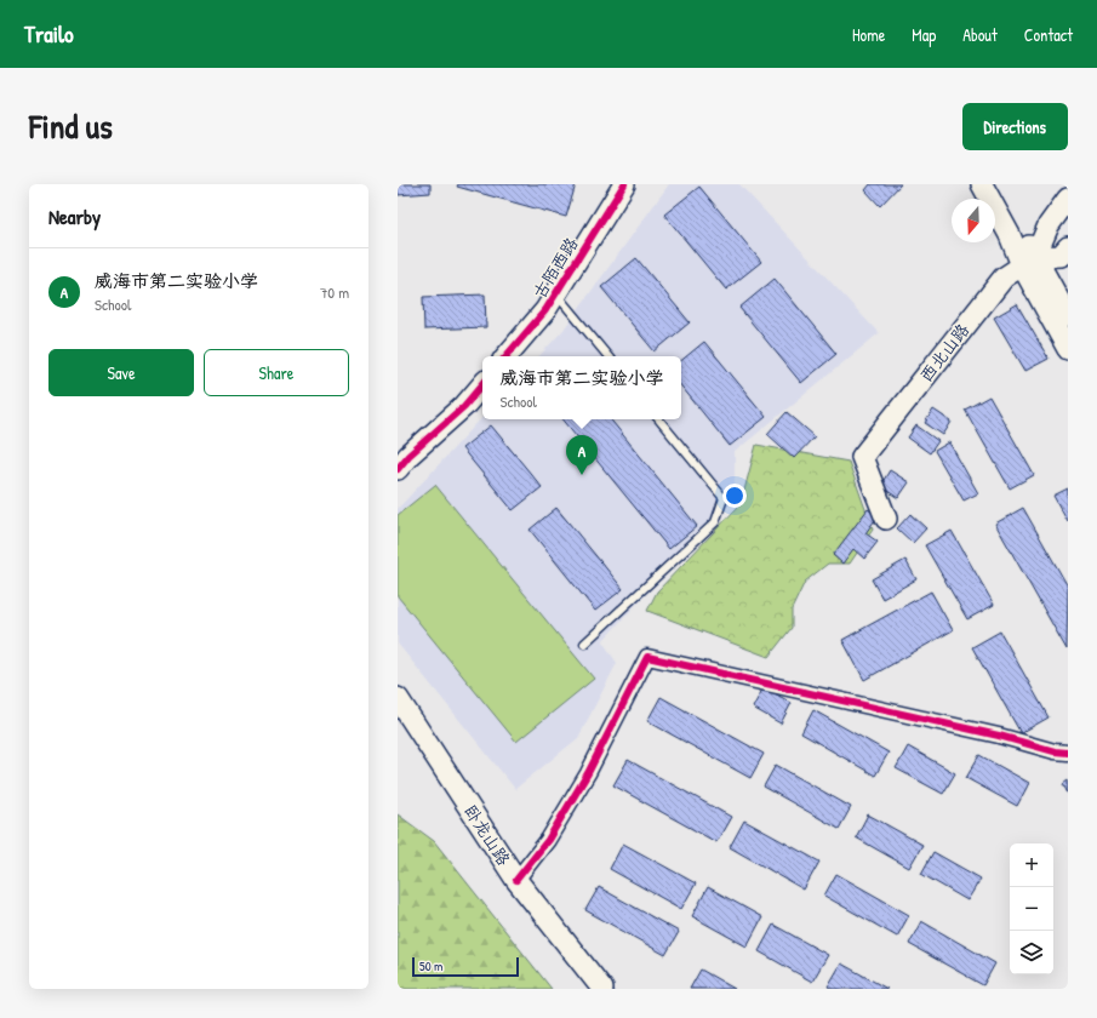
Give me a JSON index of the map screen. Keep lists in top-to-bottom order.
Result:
{
  "streets": {
    "main road": ["古陌西路", "西北山路", "卧龙山路"]
  },
  "scale_bar": "50 m",
  "north": "bottom",
  "page": {
    "header": "Trailo",
    "nav": [
      "Home",
      "Map",
      "About",
      "Contact"
    ],
    "title": "Find us",
    "buttons": [
      "Directions",
      ["Save", "Share"]
    ],
    "heading": "Nearby",
    "list": [
      {
        "mark": "A",
        "name": "威海市第二实验小学",
        "note": "School",
        "value": "70 m"
      }
    ],
    "popup": ["威海市第二实验小学", "School"],
    "pins": "A",
    "map_buttons": ["+", "−"],
    "scale": "50 m"
  }
}
